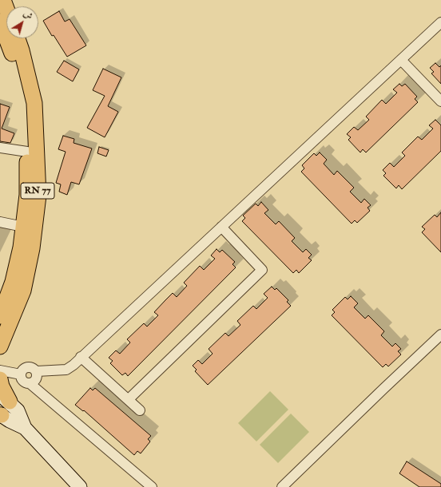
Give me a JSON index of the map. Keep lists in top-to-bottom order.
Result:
{
  "streets": {
    "main road": ["RN 77"]
  },
  "north": "top right"
}
